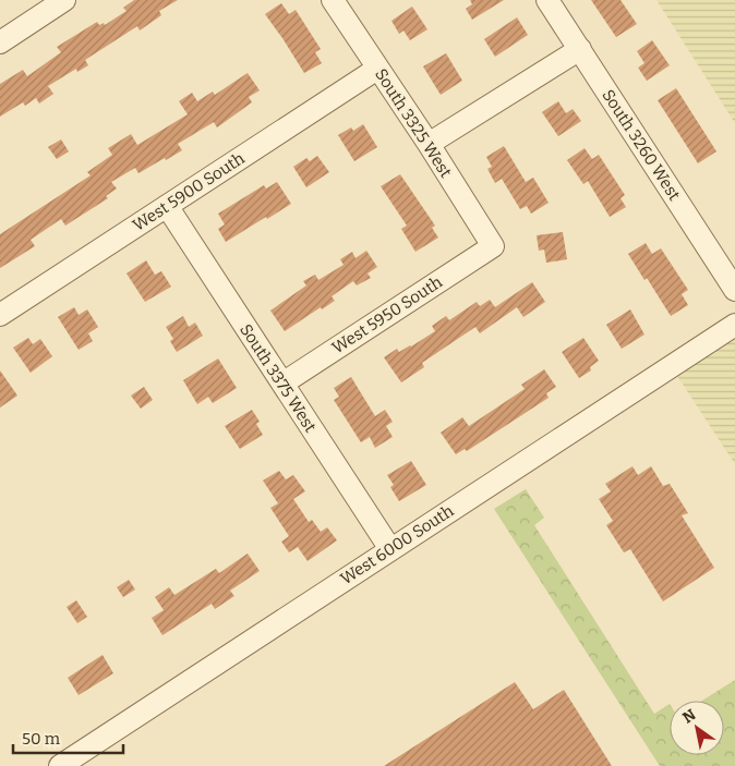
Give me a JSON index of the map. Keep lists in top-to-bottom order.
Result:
{
  "streets": {
    "street": [
      "South 3325 West",
      "South 3260 West",
      "West 5900 South",
      "West 5950 South",
      "South 3375 West",
      "West 6000 South"
    ]
  },
  "crossings": [
    ["South 3325 West", "West 5900 South"],
    ["South 3325 West", "West 5950 South"],
    ["West 5900 South", "South 3375 West"],
    ["West 5950 South", "South 3375 West"],
    ["South 3375 West", "West 6000 South"]
  ],
  "scale_bar": "50 m",
  "north": "top left"
}
